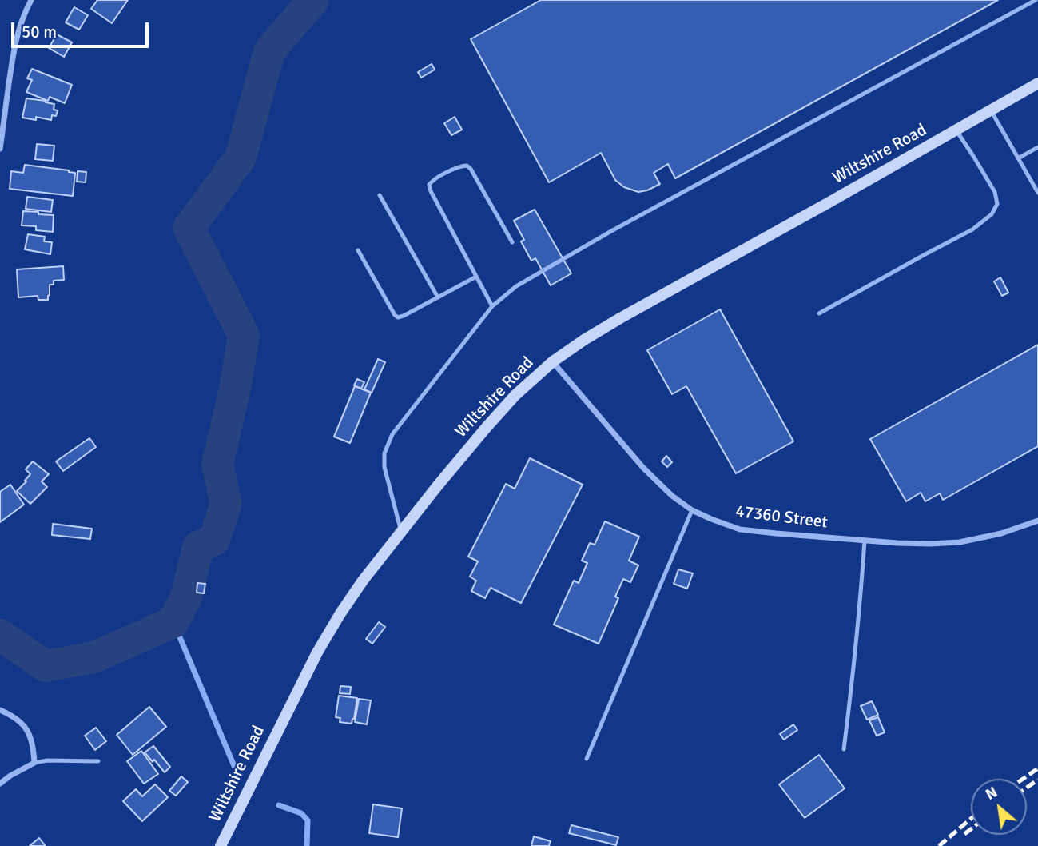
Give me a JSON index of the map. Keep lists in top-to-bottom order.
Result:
{
  "streets": {
    "street": ["Wiltshire Road", "47360 Street"]
  },
  "crossings": [
    ["Wiltshire Road", "47360 Street"]
  ],
  "scale_bar": "50 m",
  "north": "top left"
}
